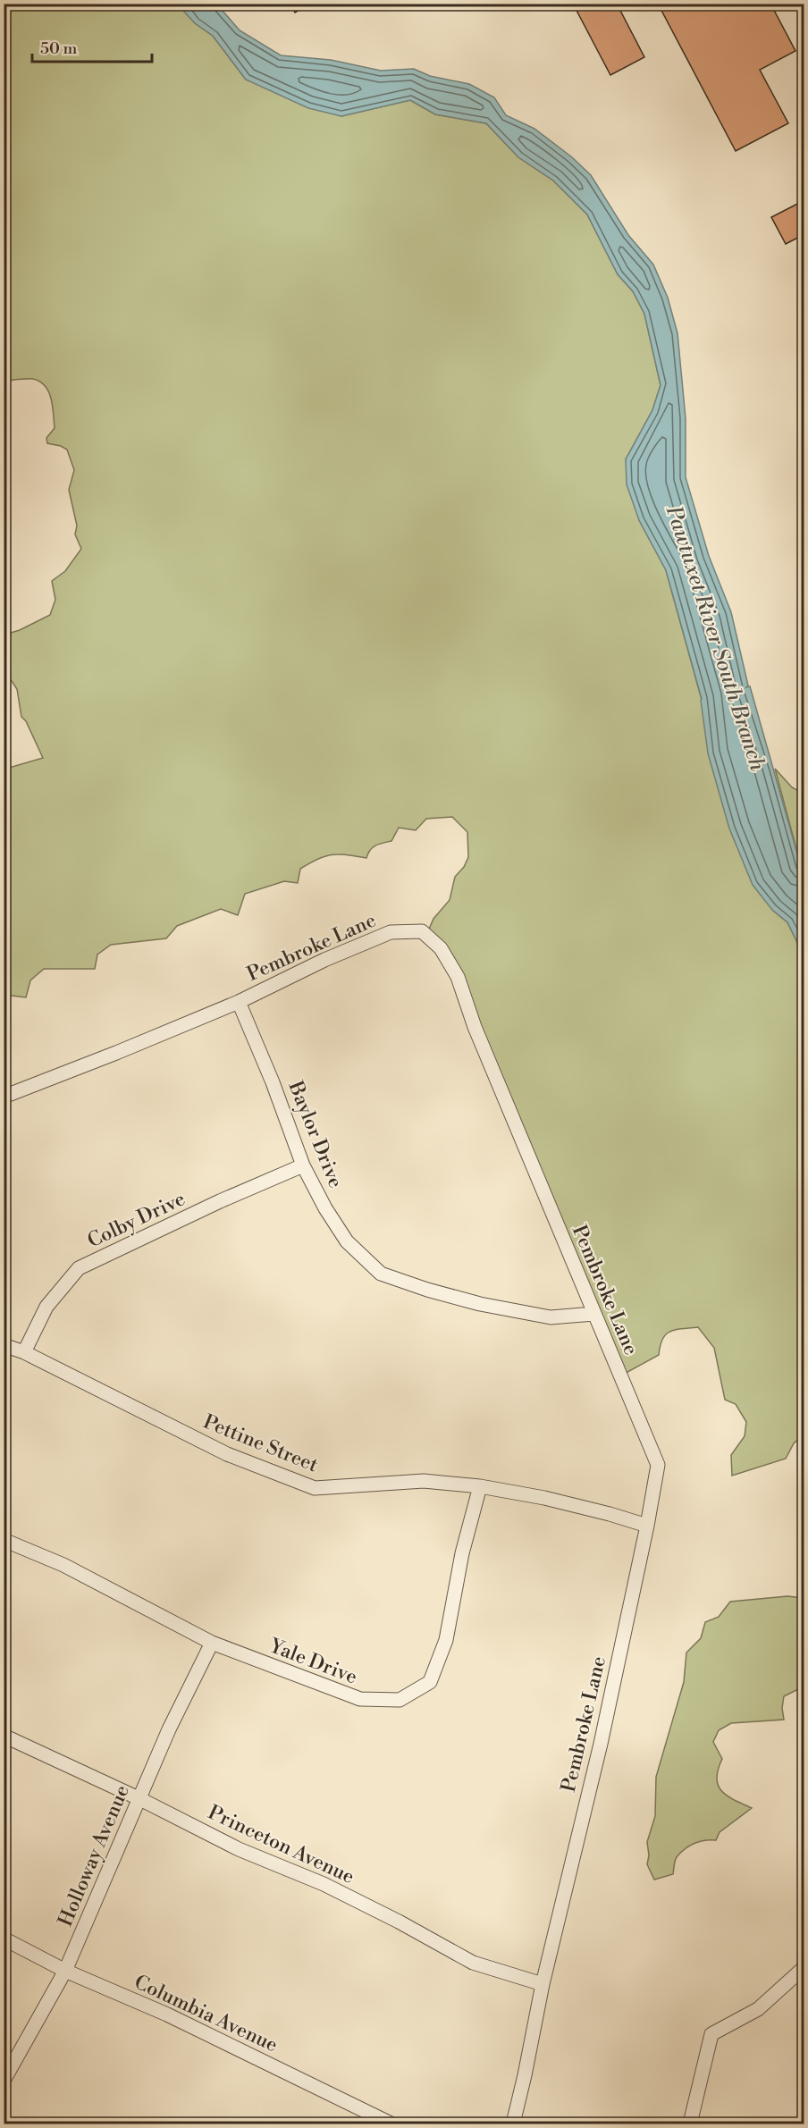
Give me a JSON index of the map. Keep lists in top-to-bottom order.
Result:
{
  "streets": {
    "street": [
      "Pembroke Lane",
      "Baylor Drive",
      "Colby Drive",
      "Pettine Street",
      "Yale Drive",
      "Princeton Avenue",
      "Holloway Avenue",
      "Columbia Avenue"
    ]
  },
  "crossings": [
    ["Pembroke Lane", "Baylor Drive"],
    ["Pembroke Lane", "Pettine Street"],
    ["Pembroke Lane", "Princeton Avenue"],
    ["Baylor Drive", "Colby Drive"],
    ["Colby Drive", "Pettine Street"],
    ["Pettine Street", "Yale Drive"],
    ["Yale Drive", "Holloway Avenue"],
    ["Princeton Avenue", "Holloway Avenue"],
    ["Holloway Avenue", "Columbia Avenue"]
  ],
  "water": ["Pawtuxet River South Branch"],
  "scale_bar": "50 m"
}
